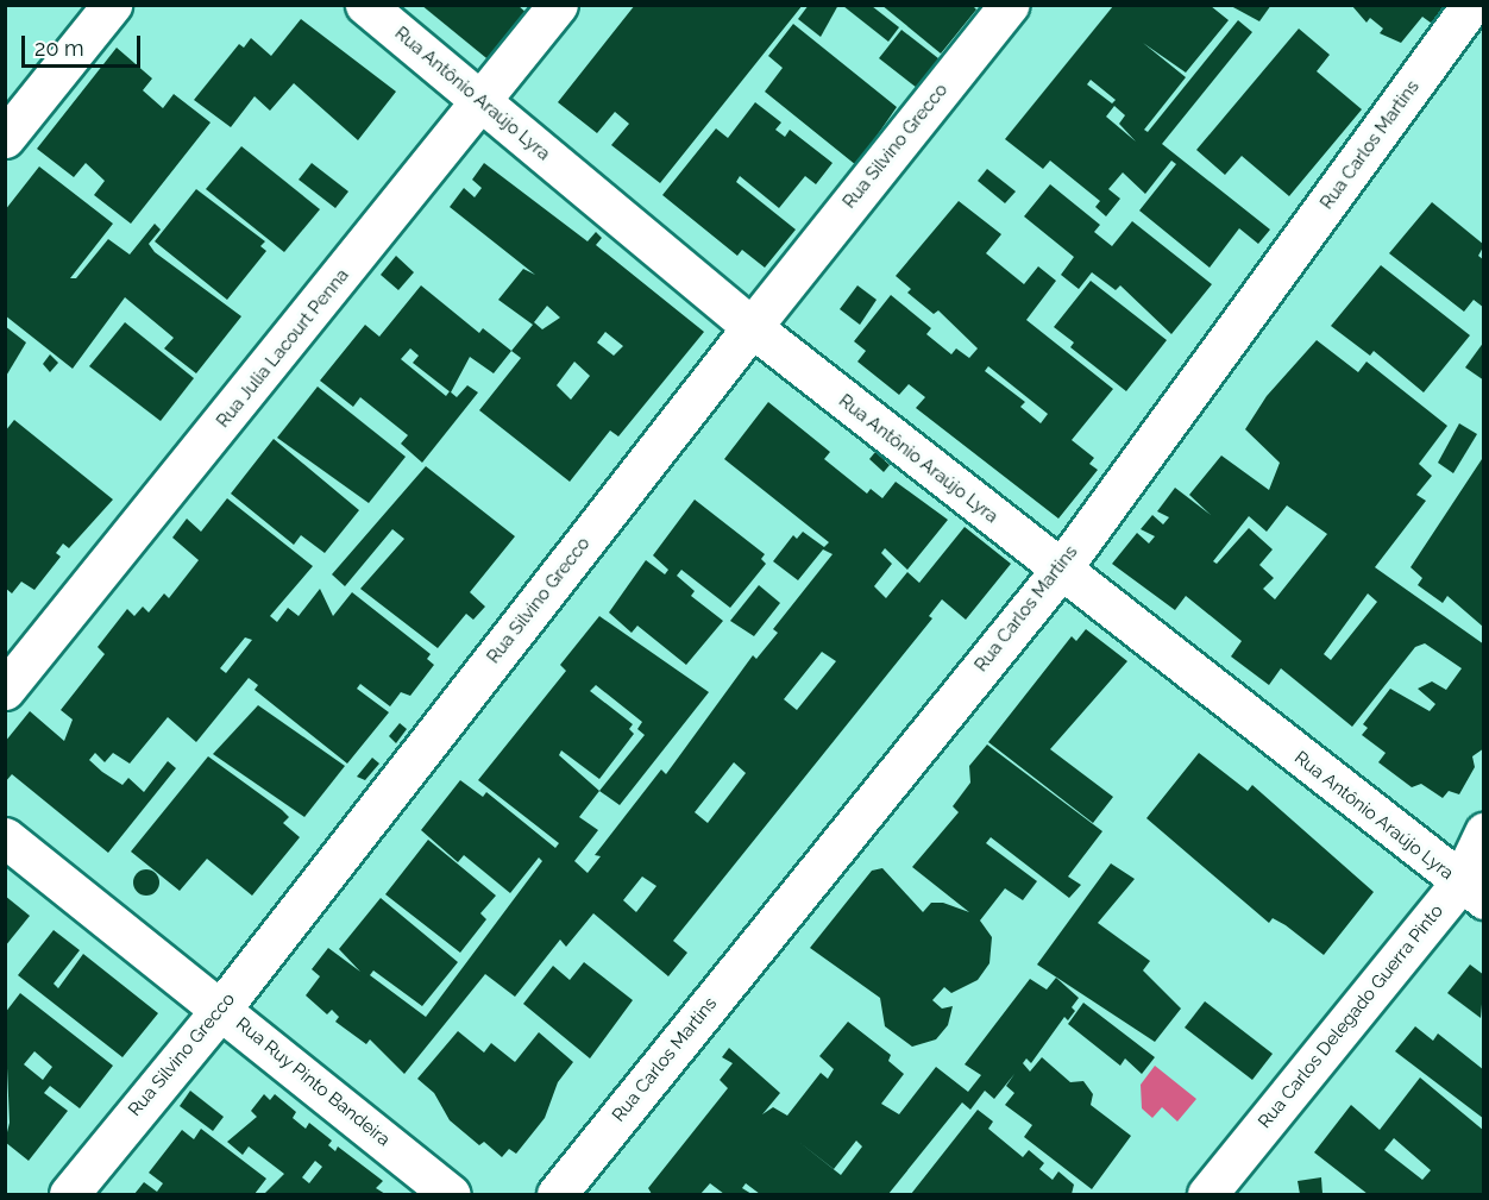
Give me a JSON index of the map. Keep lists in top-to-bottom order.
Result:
{
  "streets": {
    "street": [
      "Rua Antônio Araújo Lyra",
      "Rua Carlos Martins",
      "Rua Silvino Grecco",
      "Rua Julia Lacourt Penna",
      "Rua Carlos Delegado Guerra Pinto",
      "Rua Ruy Pinto Bandeira"
    ]
  },
  "crossings": [
    ["Rua Antônio Araújo Lyra", "Rua Carlos Martins"],
    ["Rua Antônio Araújo Lyra", "Rua Silvino Grecco"],
    ["Rua Antônio Araújo Lyra", "Rua Julia Lacourt Penna"],
    ["Rua Antônio Araújo Lyra", "Rua Carlos Delegado Guerra Pinto"],
    ["Rua Silvino Grecco", "Rua Ruy Pinto Bandeira"]
  ],
  "scale_bar": "20 m"
}
